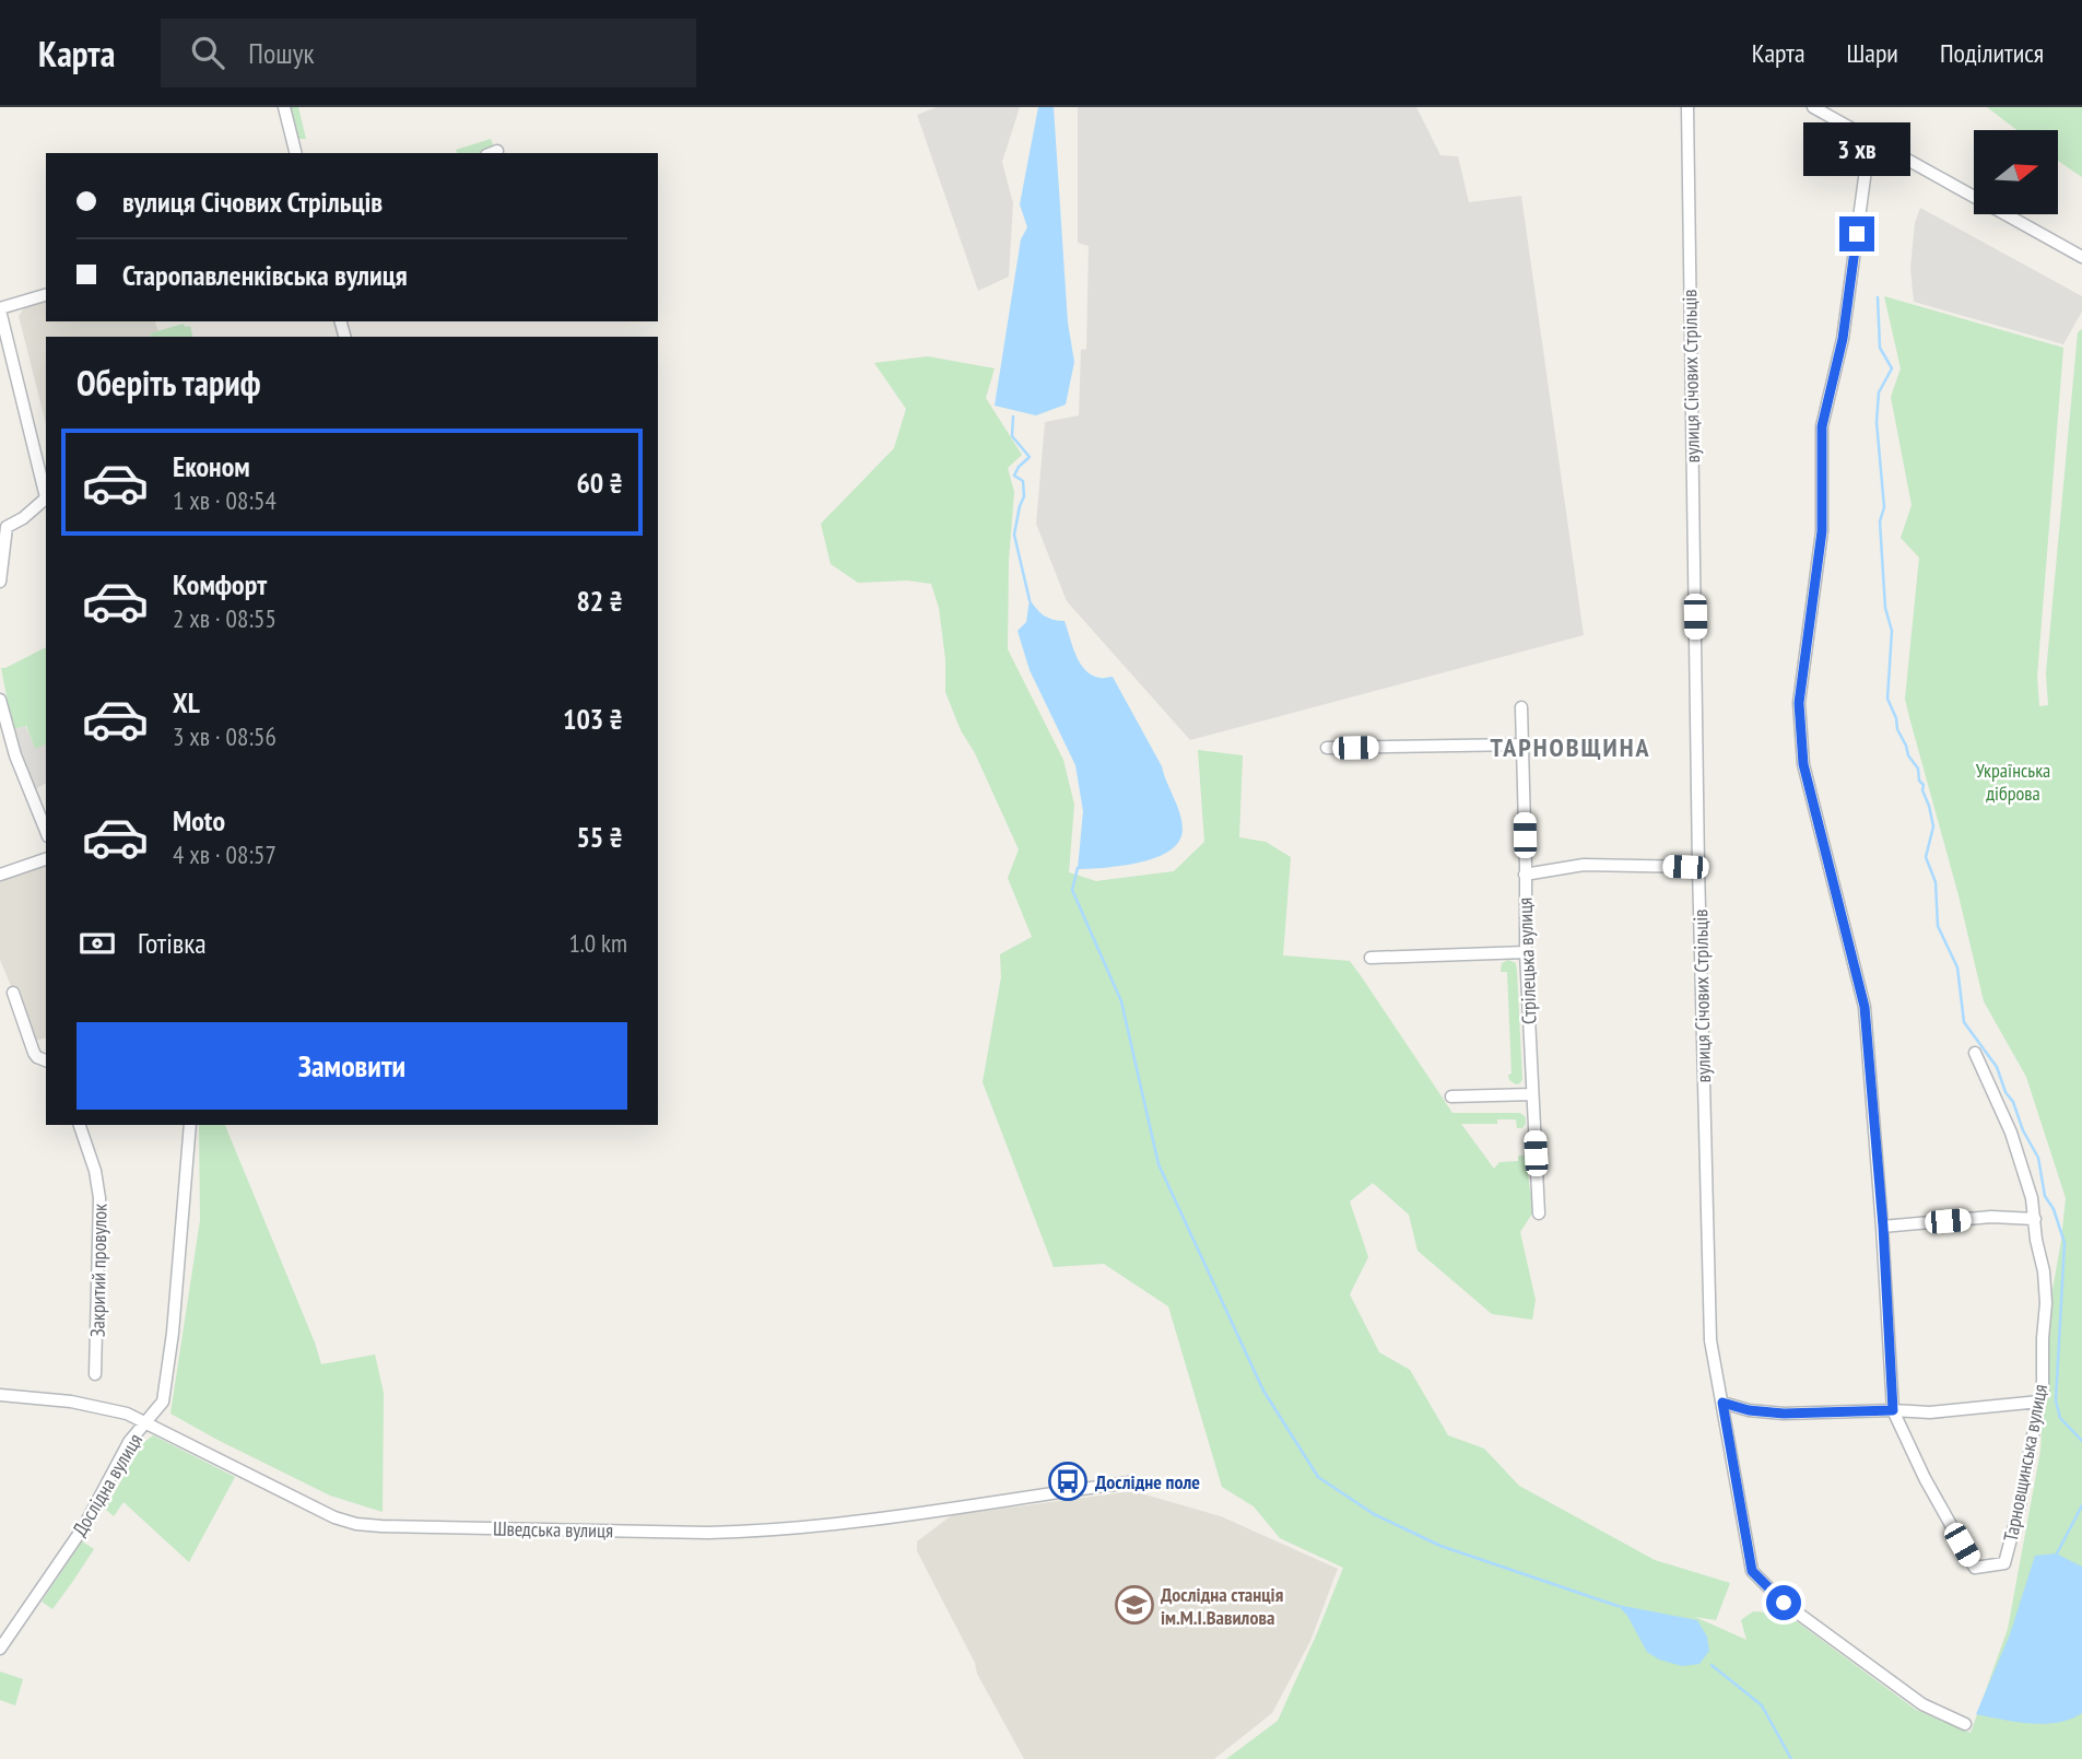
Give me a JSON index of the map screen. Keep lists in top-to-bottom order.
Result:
{
  "streets": {
    "street": [
      "вулиця Січових Стрільців",
      "Стрілецька вулиця",
      "Закритий провулок",
      "Тарновщинська вулиця",
      "Дослідна вулиця",
      "Шведська вулиця"
    ]
  },
  "crossings": [
    ["Дослідна вулиця", "Шведська вулиця"]
  ],
  "districts": ["ТАРНОВЩИНА"],
  "parks": ["Українська діброва"],
  "places": {
    "bus stop": ["Дослідне поле"],
    "school or university": ["Дослідна станція ім.М.І.Вавилова"]
  },
  "north": "right",
  "page": {
    "header": "Карта",
    "search": "Пошук",
    "nav": ["Карта", "Шари", "Поділитися"],
    "bubble": "3 хв",
    "banner": ["вулиця Січових Стрільців", "Старопавленківська вулиця"],
    "heading": "Оберіть тариф",
    "list": [
      {
        "name": "Економ",
        "note": "1 хв · 08:54",
        "value": "60 ₴"
      },
      {
        "name": "Комфорт",
        "note": "2 хв · 08:55",
        "value": "82 ₴"
      },
      {
        "name": "XL",
        "note": "3 хв · 08:56",
        "value": "103 ₴"
      },
      {
        "name": "Moto",
        "note": "4 хв · 08:57",
        "value": "55 ₴"
      }
    ],
    "pay": ["Готівка", "1.0 km"],
    "buttons": "Замовити"
  }
}
